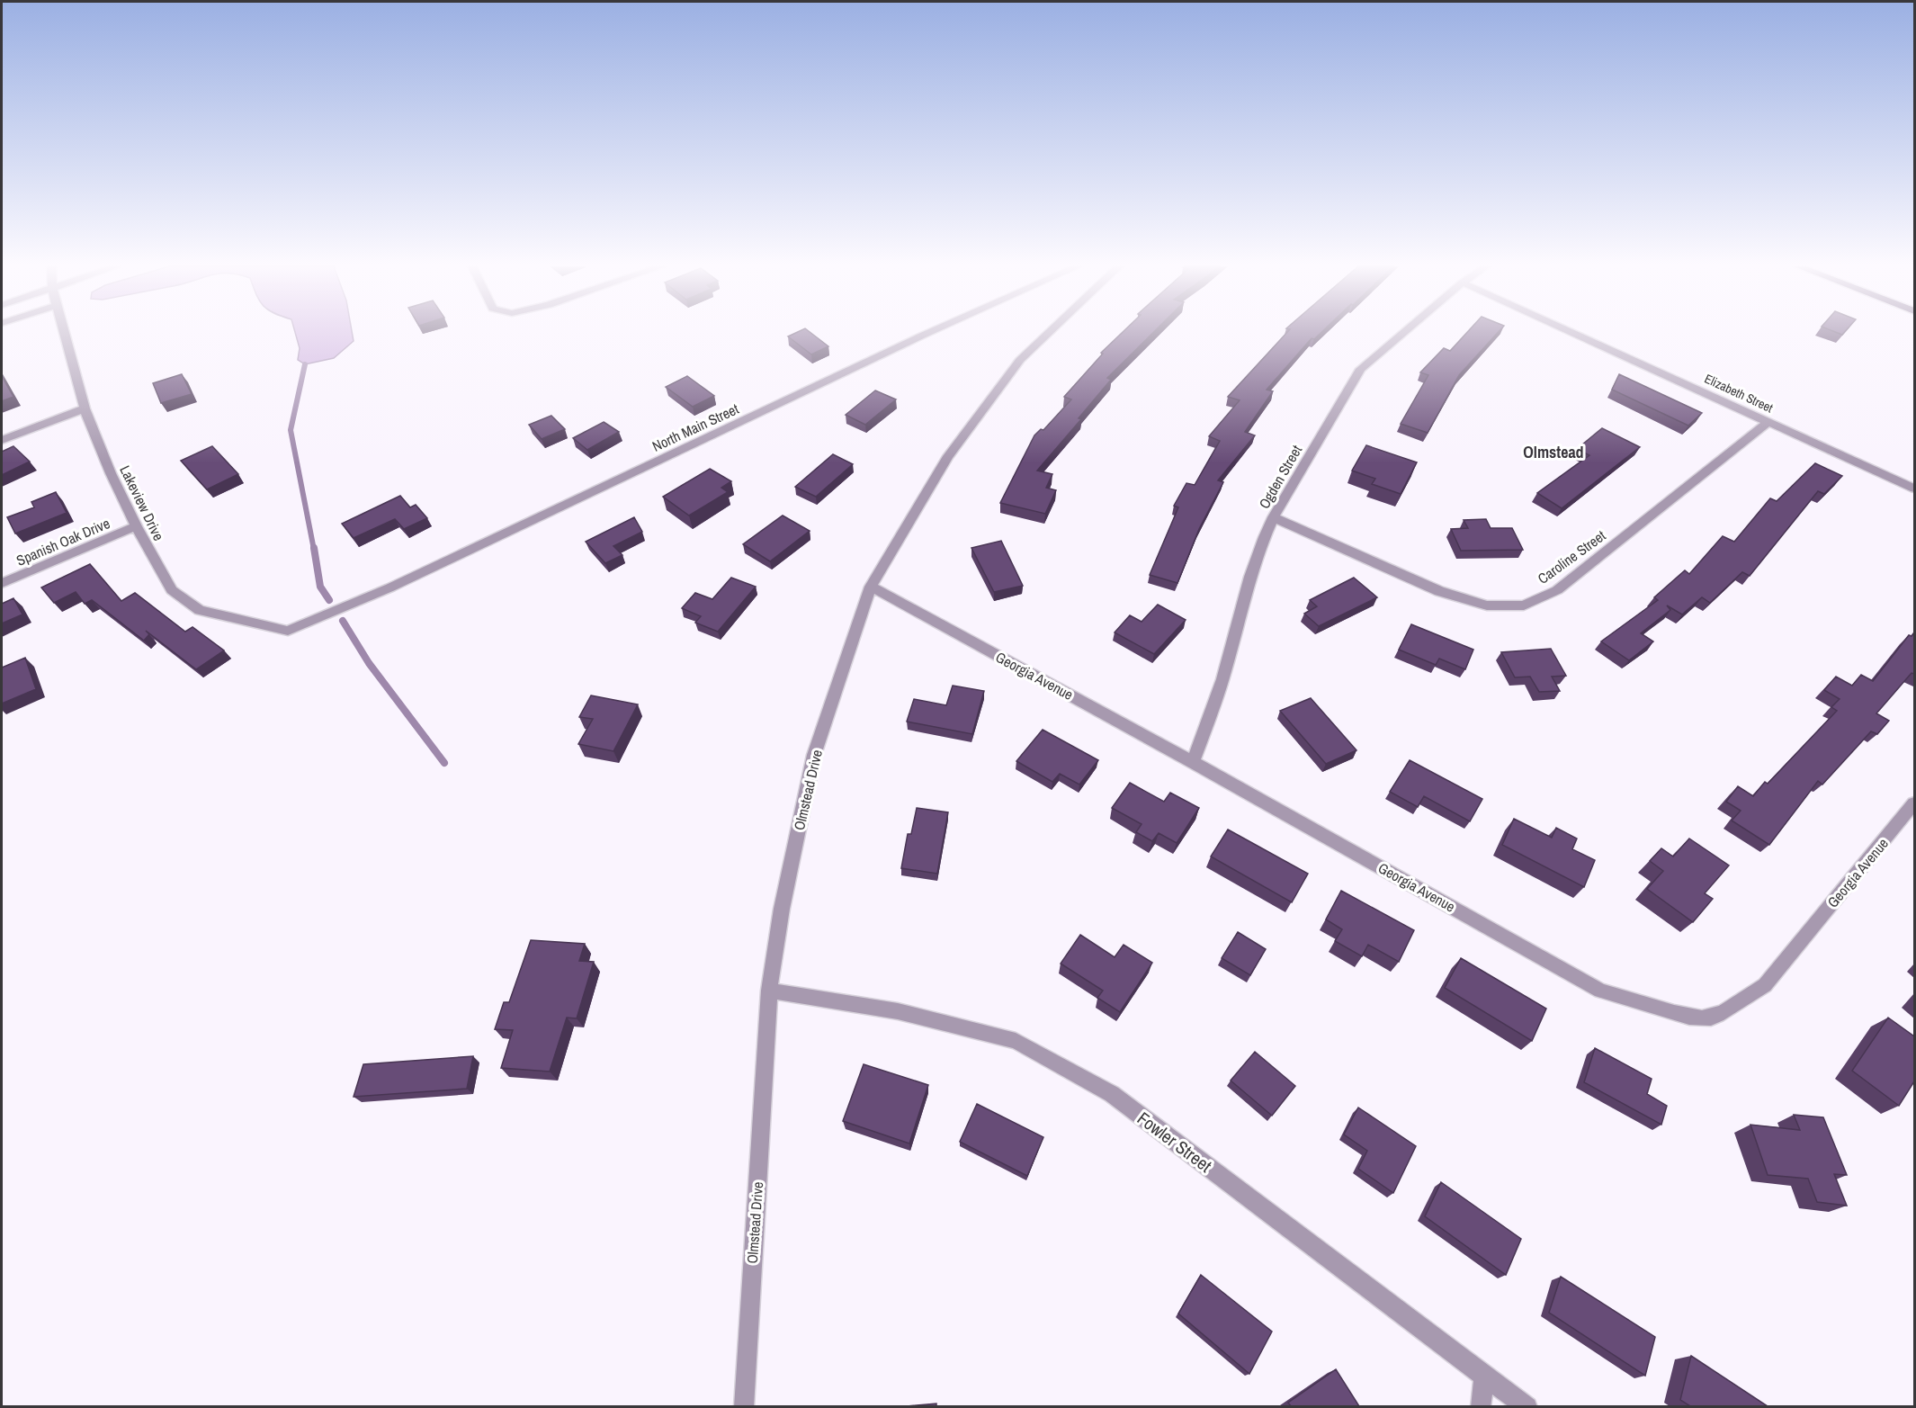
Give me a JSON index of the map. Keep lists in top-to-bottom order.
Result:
{
  "streets": {
    "street": [
      "Elizabeth Street",
      "North Main Street",
      "Ogden Street",
      "Lakeview Drive",
      "Spanish Oak Drive",
      "Caroline Street",
      "Georgia Avenue",
      "Olmstead Drive",
      "Fowler Street"
    ]
  },
  "crossings": [
    ["Elizabeth Street", "Caroline Street"],
    ["North Main Street", "Lakeview Drive"],
    ["Ogden Street", "Caroline Street"],
    ["Ogden Street", "Georgia Avenue"],
    ["Lakeview Drive", "Spanish Oak Drive"],
    ["Georgia Avenue", "Olmstead Drive"],
    ["Olmstead Drive", "Fowler Street"]
  ],
  "districts": ["Olmstead"]
}
